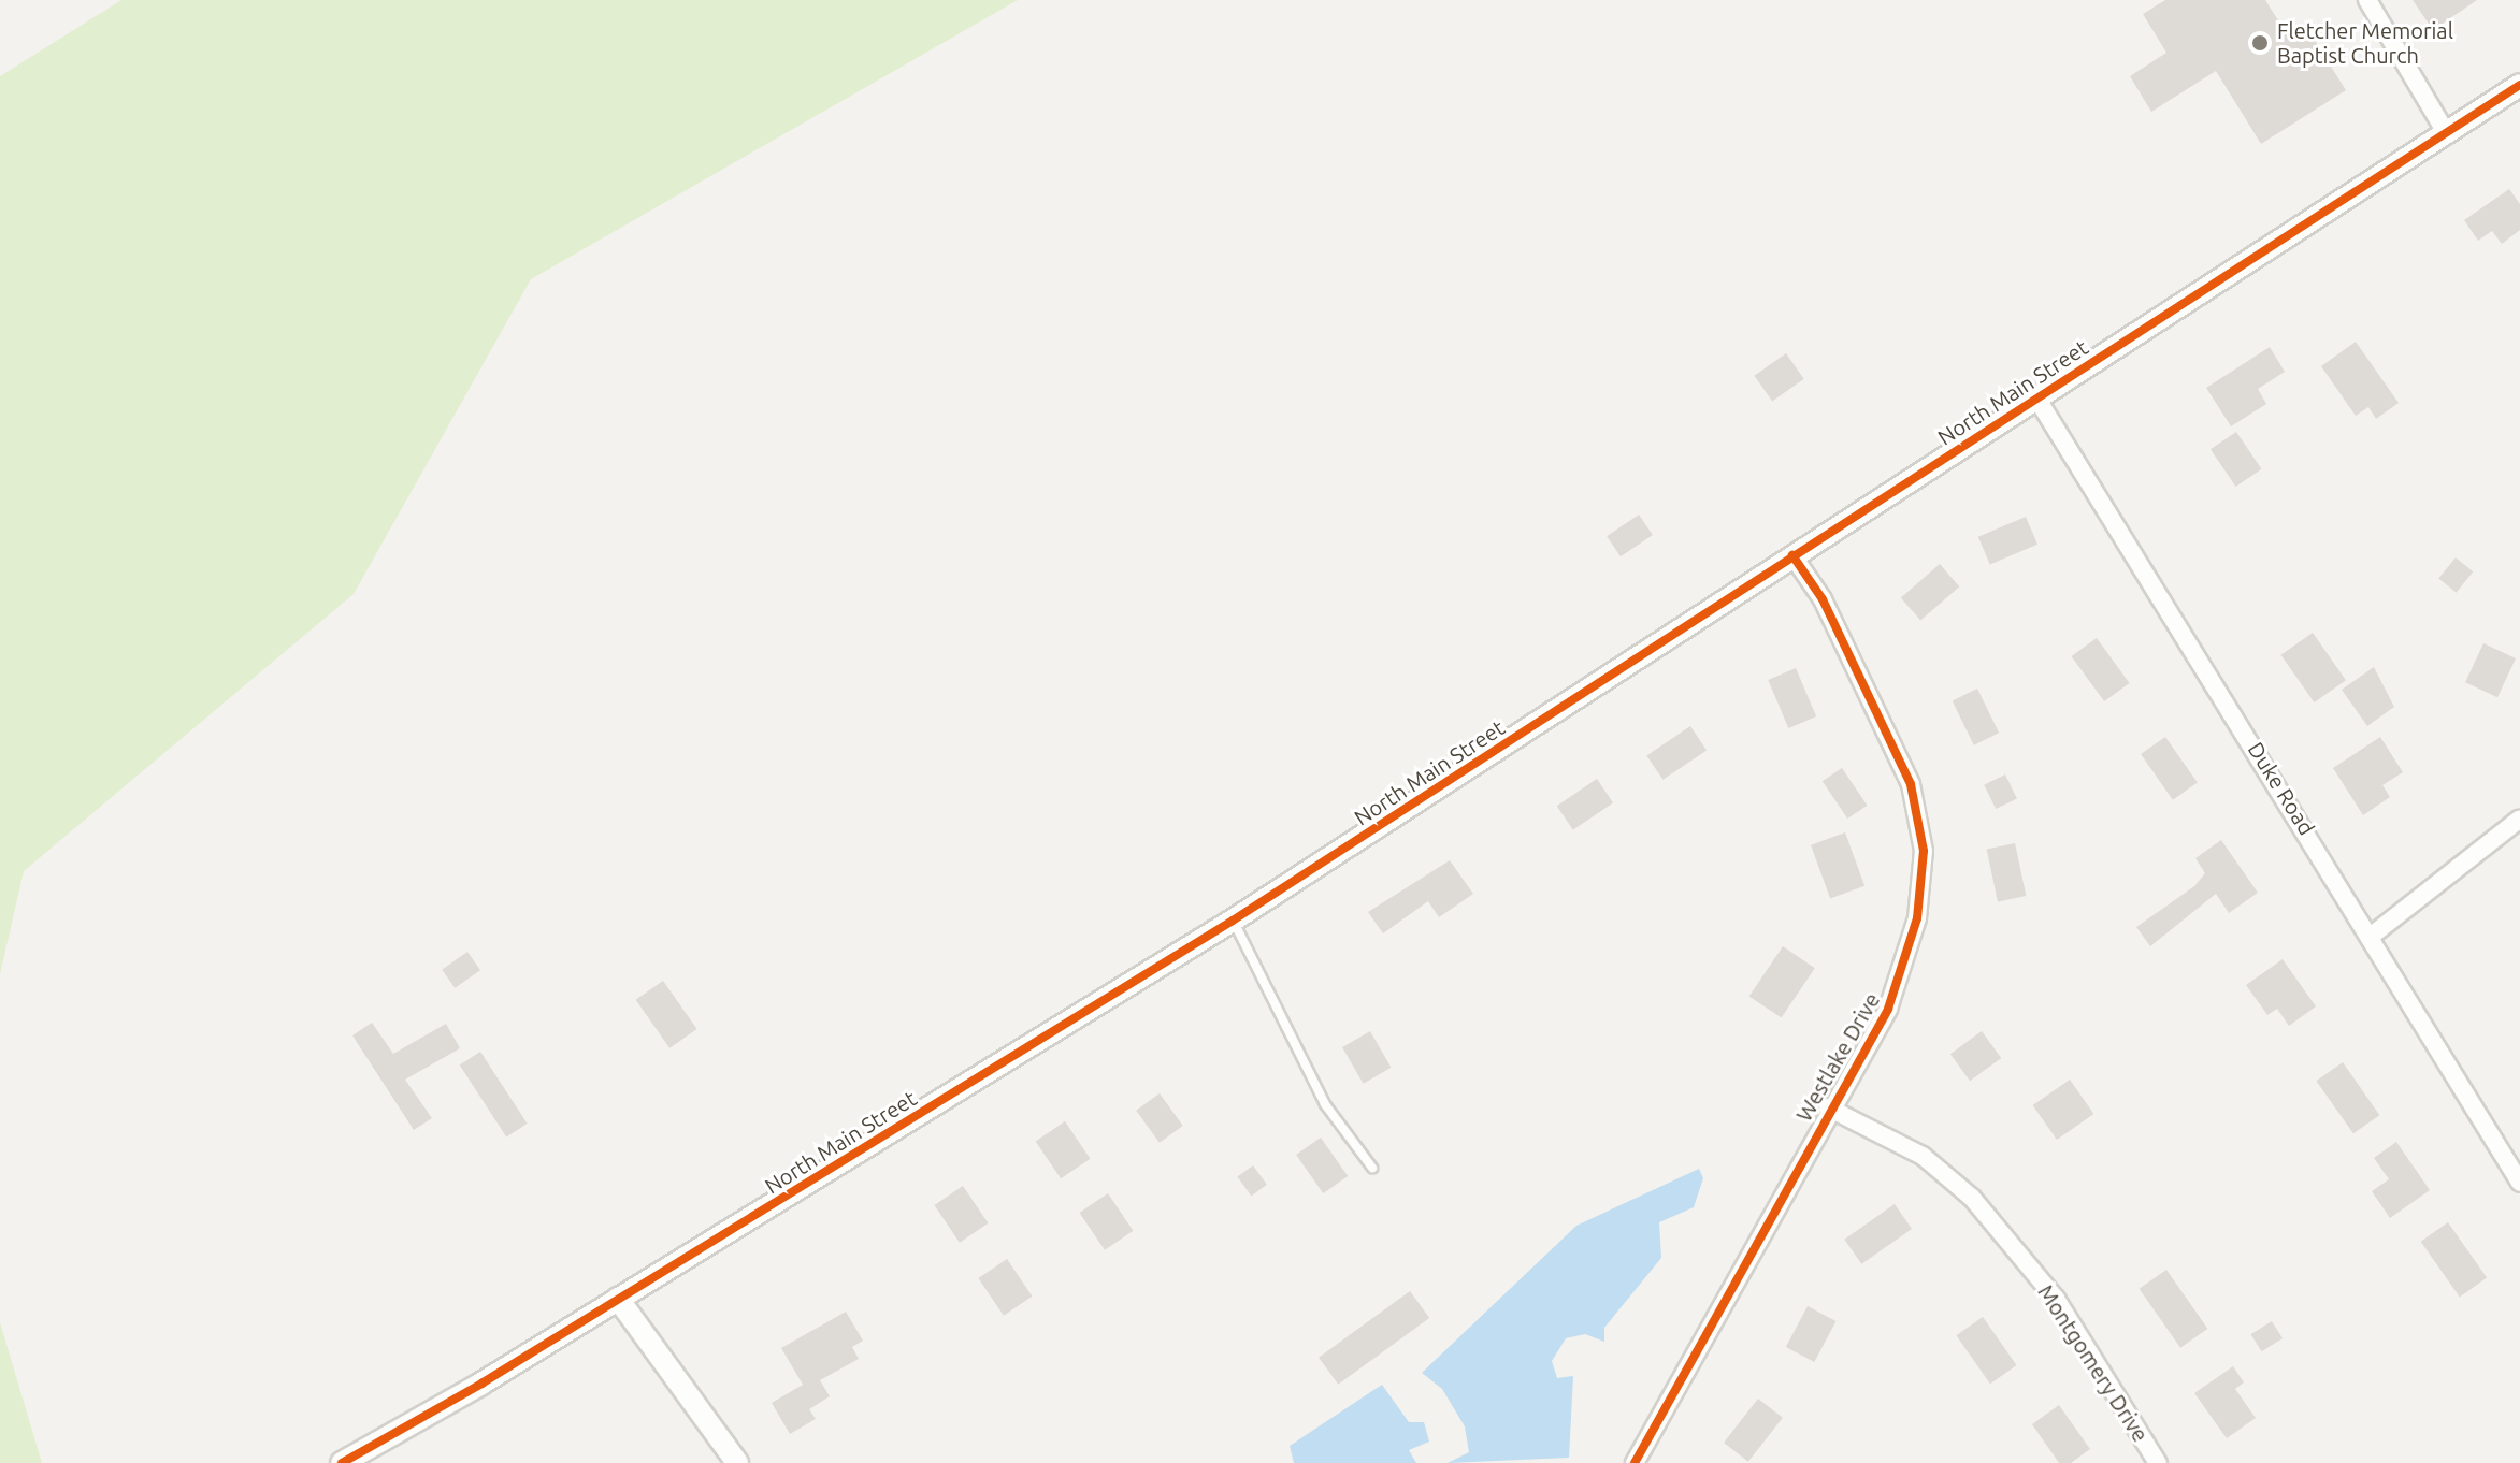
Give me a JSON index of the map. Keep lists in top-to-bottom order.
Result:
{
  "streets": {
    "street": [
      "North Main Street",
      "Duke Road",
      "Westlake Drive",
      "Montgomery Drive"
    ]
  },
  "crossings": [
    ["North Main Street", "Duke Road"],
    ["North Main Street", "Westlake Drive"],
    ["Westlake Drive", "Montgomery Drive"]
  ],
  "places": ["Fletcher Memorial Baptist Church"]
}
